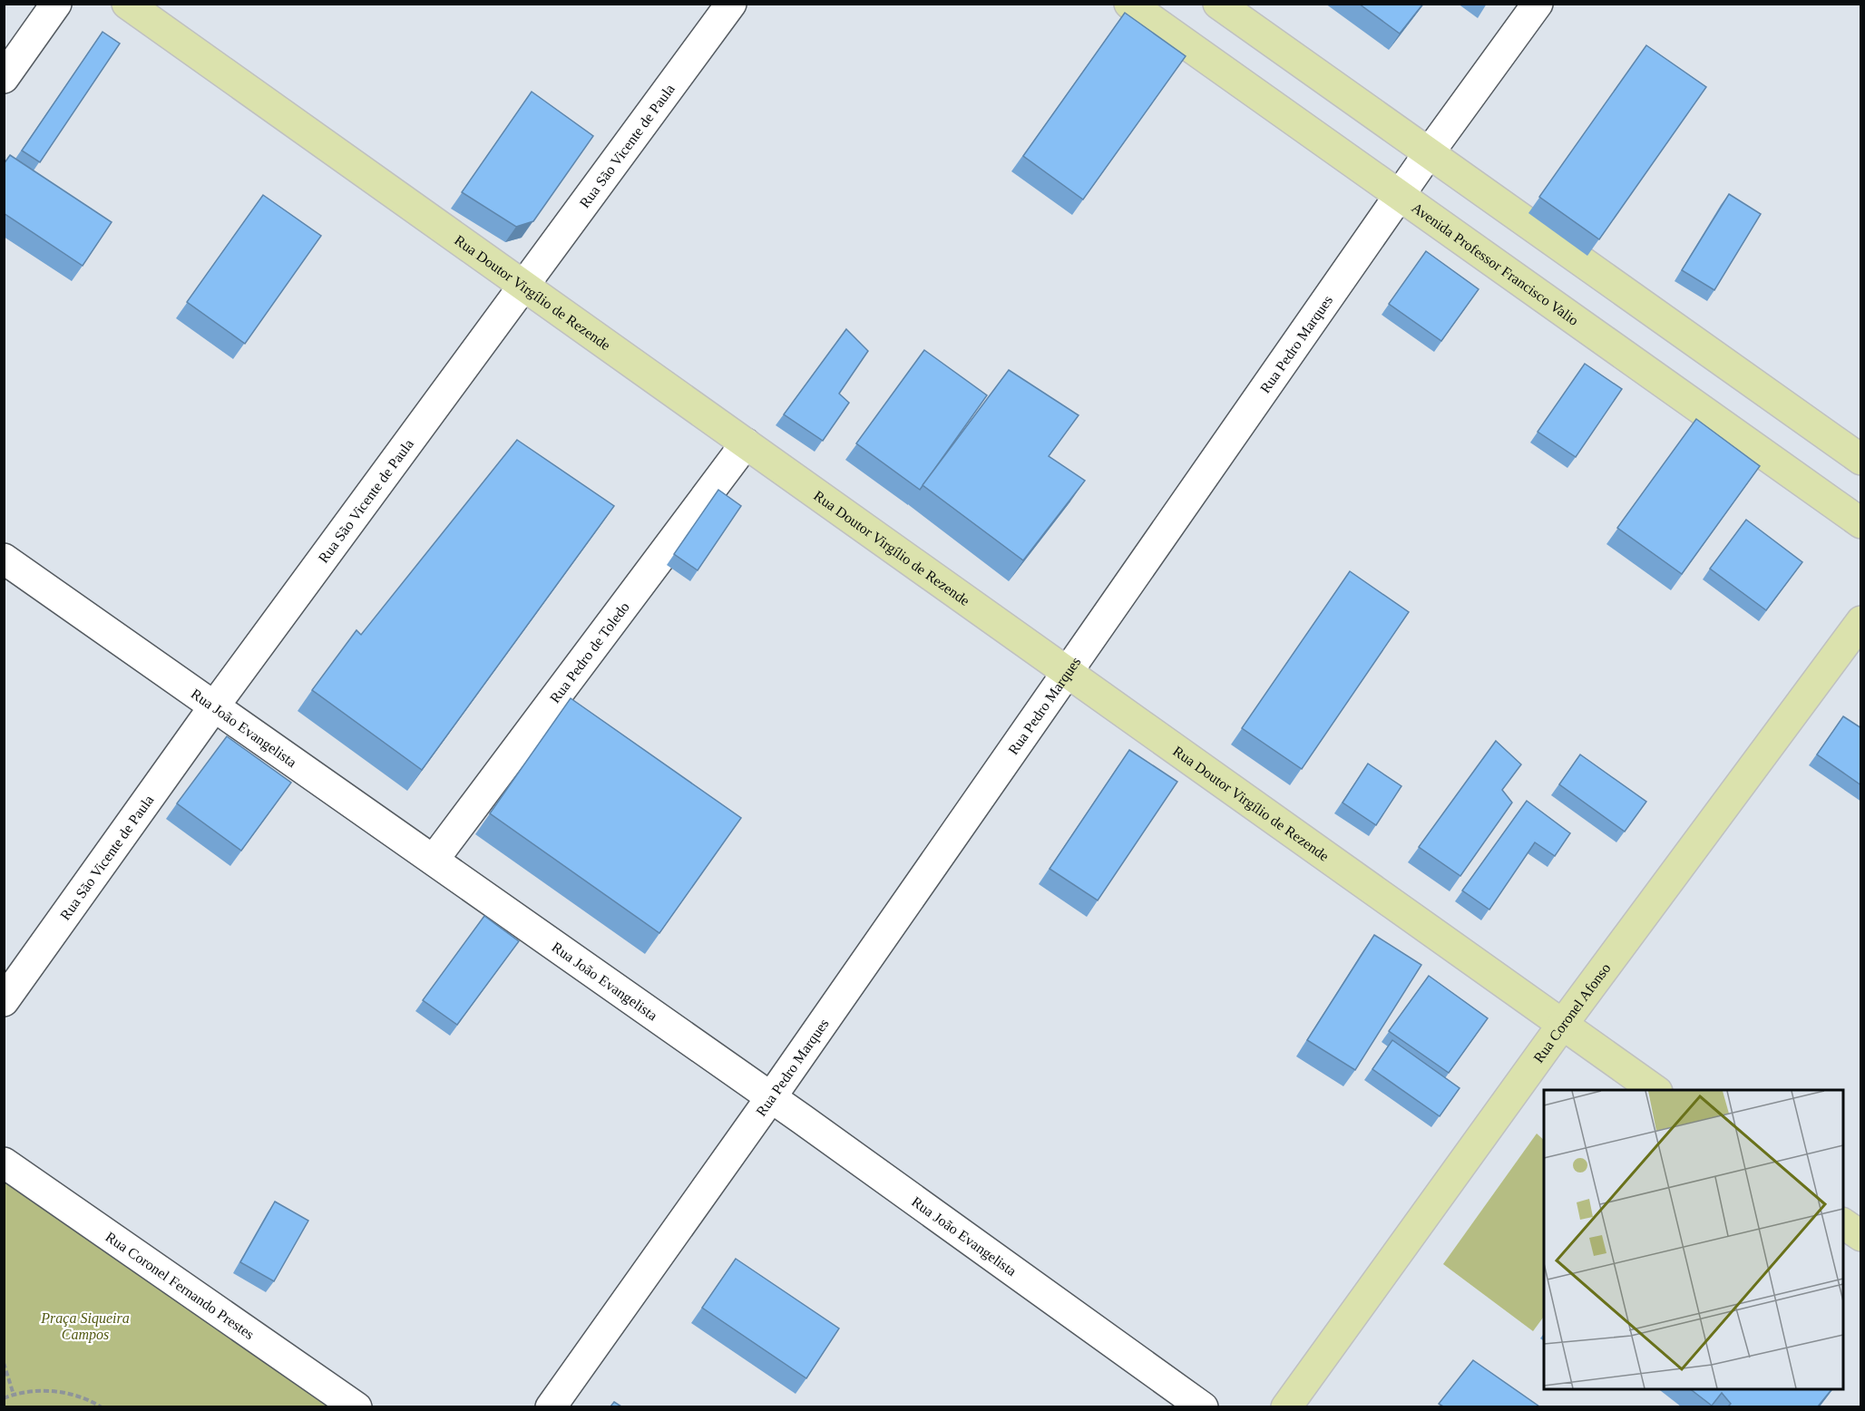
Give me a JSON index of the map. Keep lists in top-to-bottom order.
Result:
{
  "streets": {
    "main road": ["Avenida Professor Francisco Valio", "Rua Doutor Virgílio de Rezende", "Rua Coronel Afonso"],
    "street": [
      "Rua São Vicente de Paula",
      "Rua Pedro Marques",
      "Rua Pedro de Toledo",
      "Rua João Evangelista",
      "Rua Coronel Fernando Prestes"
    ]
  },
  "crossings": [
    ["Rua São Vicente de Paula", "Rua Doutor Virgílio de Rezende"],
    ["Rua São Vicente de Paula", "Rua João Evangelista"],
    ["Avenida Professor Francisco Valio", "Rua Pedro Marques"],
    ["Rua Doutor Virgílio de Rezende", "Rua Pedro Marques"],
    ["Rua Doutor Virgílio de Rezende", "Rua Pedro de Toledo"],
    ["Rua Doutor Virgílio de Rezende", "Rua Coronel Afonso"],
    ["Rua Pedro Marques", "Rua João Evangelista"],
    ["Rua Pedro de Toledo", "Rua João Evangelista"]
  ],
  "parks": ["Praça Siqueira Campos"]
}
